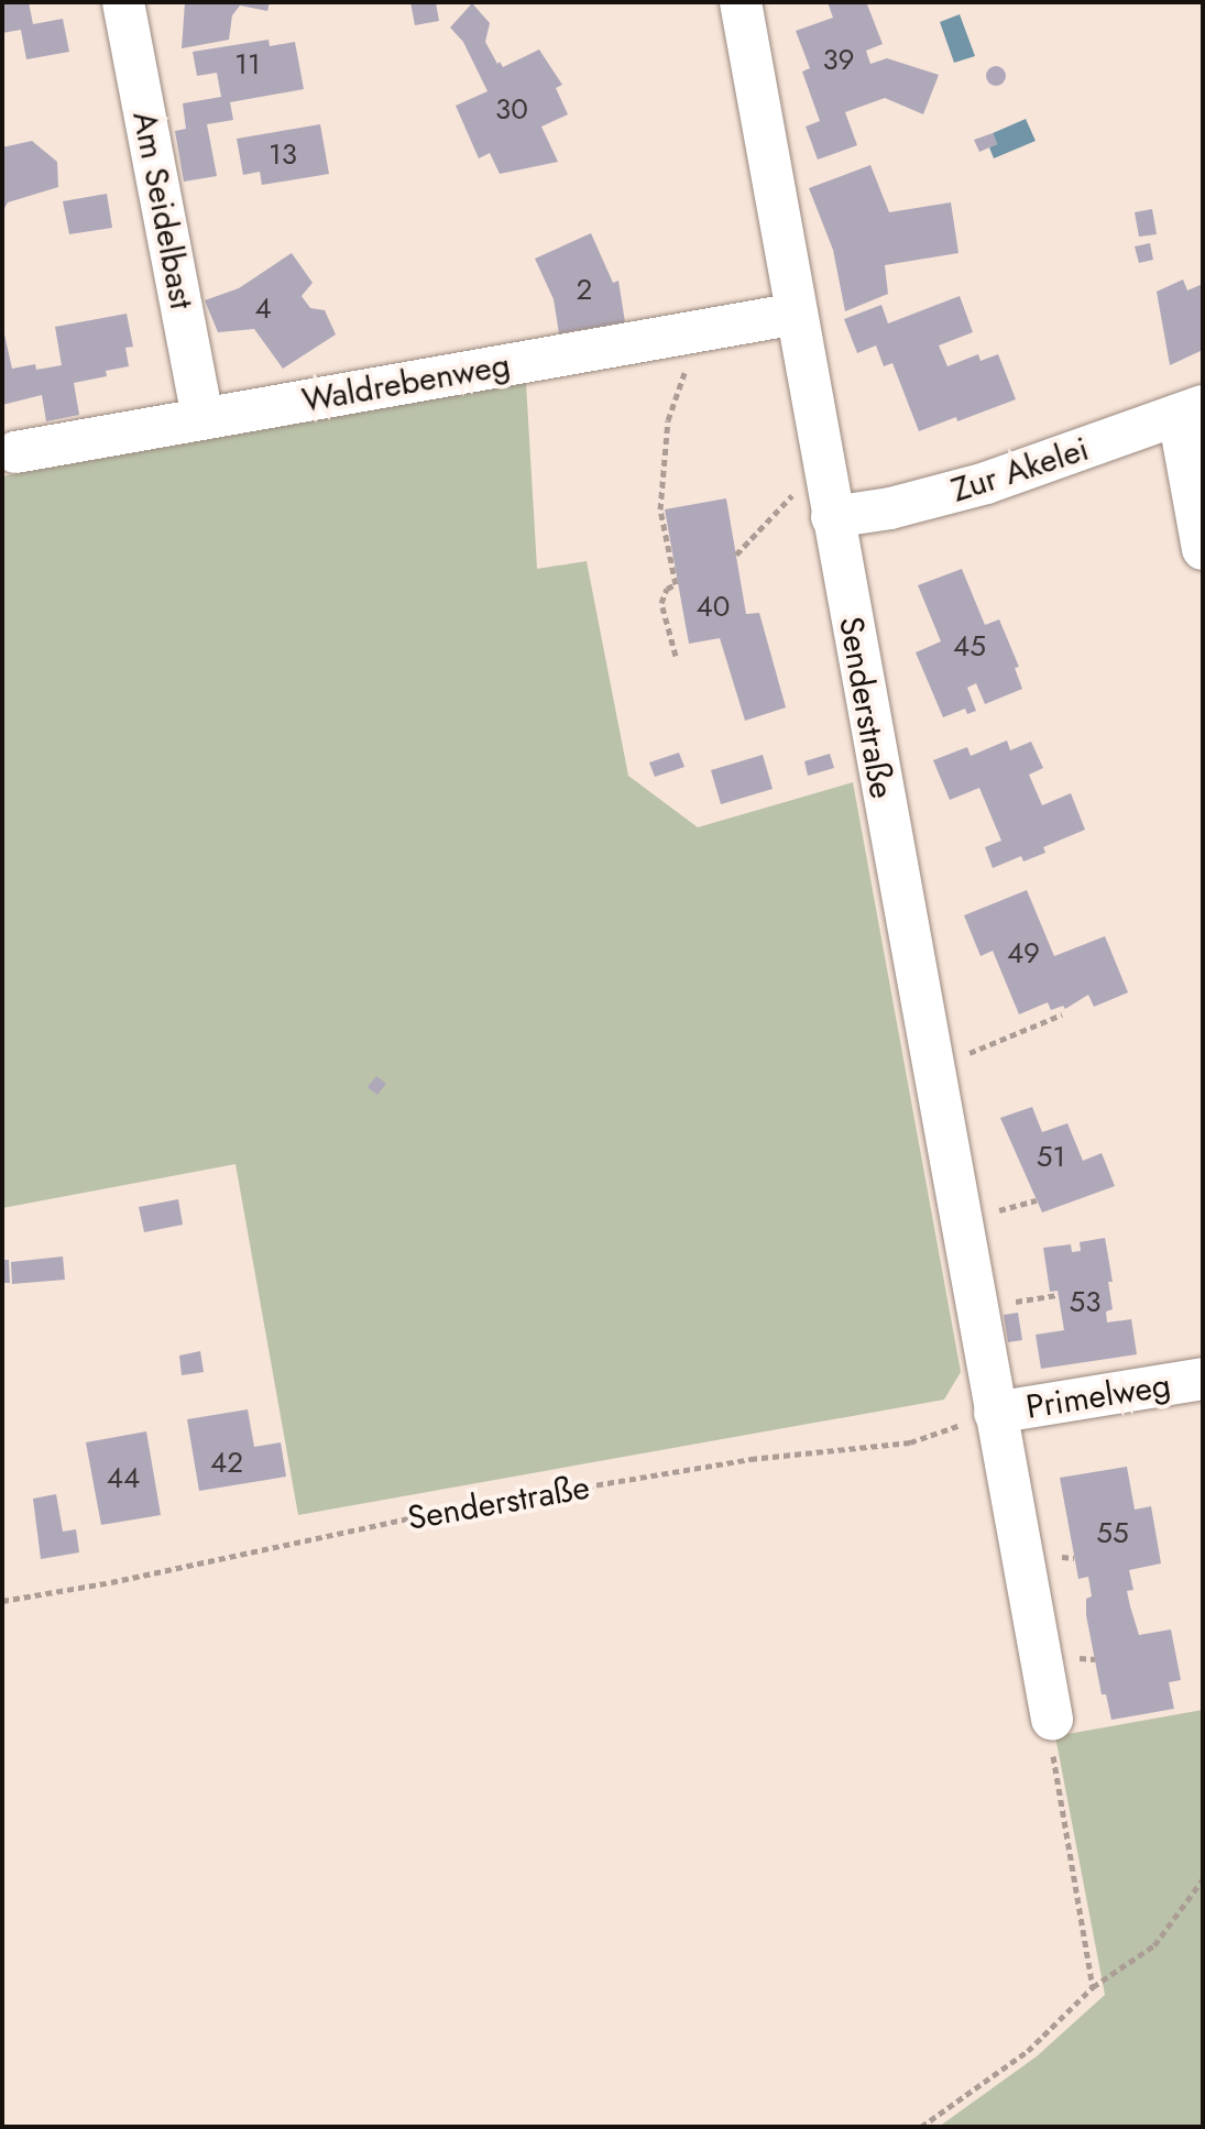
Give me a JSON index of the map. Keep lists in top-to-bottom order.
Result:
{
  "streets": {
    "street": [
      "Am Seidelbast",
      "Waldrebenweg",
      "Zur Akelei",
      "Senderstraße",
      "Primelweg"
    ]
  },
  "crossings": [
    ["Am Seidelbast", "Waldrebenweg"],
    ["Waldrebenweg", "Senderstraße"],
    ["Zur Akelei", "Senderstraße"],
    ["Senderstraße", "Primelweg"]
  ],
  "house_numbers": [
    "39",
    "11",
    "30",
    "13",
    "2",
    "4",
    "40",
    "45",
    "49",
    "51",
    "53",
    "42",
    "44",
    "55"
  ]
}
